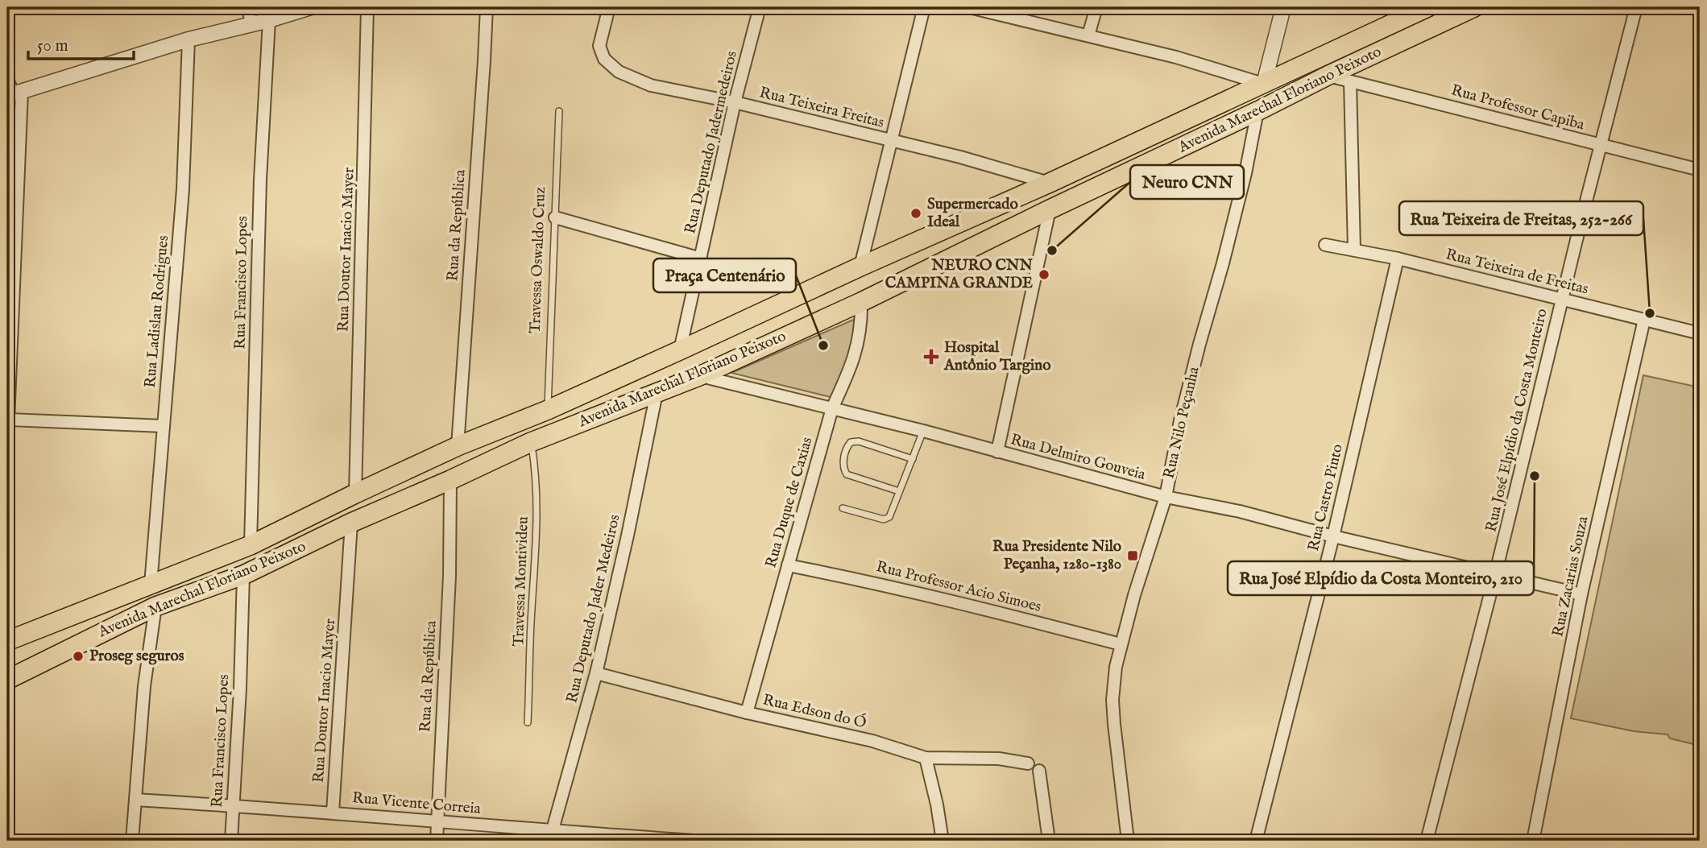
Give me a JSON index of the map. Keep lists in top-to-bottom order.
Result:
{
  "streets": {
    "main road": ["Avenida Marechal Floriano Peixoto", "Rua Nilo Peçanha"],
    "street": [
      "Rua Teixeira Freitas",
      "Rua Professor Capiba",
      "Rua Deputado Jadermedeiros",
      "Rua da República",
      "Rua Doutor Inacio Mayer",
      "Rua Teixeira de Freitas",
      "Rua Francisco Lopes",
      "Rua Ladislau Rodrigues",
      "Rua José Elpídio da Costa Monteiro",
      "Rua Delmiro Gouveia",
      "Rua Castro Pinto",
      "Rua Duque de Caxias",
      "Rua Zacarias Souza",
      "Rua Professor Acio Simoes",
      "Rua Deputado Jader Medeiros",
      "Rua Edson do Ó",
      "Rua Vicente Correia"
    ],
    "lane": ["Travessa Oswaldo Cruz", "Travessa Montivideu"]
  },
  "crossings": [
    ["Avenida Marechal Floriano Peixoto", "Rua Teixeira Freitas"],
    ["Avenida Marechal Floriano Peixoto", "Rua Professor Capiba"],
    ["Avenida Marechal Floriano Peixoto", "Rua Deputado Jadermedeiros"],
    ["Avenida Marechal Floriano Peixoto", "Rua da República"],
    ["Avenida Marechal Floriano Peixoto", "Rua Doutor Inacio Mayer"],
    ["Avenida Marechal Floriano Peixoto", "Travessa Oswaldo Cruz"],
    ["Avenida Marechal Floriano Peixoto", "Rua Francisco Lopes"],
    ["Avenida Marechal Floriano Peixoto", "Rua Ladislau Rodrigues"],
    ["Avenida Marechal Floriano Peixoto", "Rua Nilo Peçanha"],
    ["Avenida Marechal Floriano Peixoto", "Rua Delmiro Gouveia"],
    ["Avenida Marechal Floriano Peixoto", "Rua Duque de Caxias"],
    ["Avenida Marechal Floriano Peixoto", "Travessa Montivideu"],
    ["Avenida Marechal Floriano Peixoto", "Rua Deputado Jader Medeiros"],
    ["Rua Teixeira Freitas", "Rua Deputado Jadermedeiros"],
    ["Rua Professor Capiba", "Rua José Elpídio da Costa Monteiro"],
    ["Rua da República", "Rua Vicente Correia"],
    ["Rua Doutor Inacio Mayer", "Rua Vicente Correia"],
    ["Rua Teixeira de Freitas", "Rua José Elpídio da Costa Monteiro"],
    ["Rua Teixeira de Freitas", "Rua Castro Pinto"],
    ["Rua Teixeira de Freitas", "Rua Zacarias Souza"],
    ["Rua Francisco Lopes", "Rua Vicente Correia"],
    ["Rua José Elpídio da Costa Monteiro", "Rua Delmiro Gouveia"],
    ["Rua Nilo Peçanha", "Rua Delmiro Gouveia"],
    ["Rua Nilo Peçanha", "Rua Professor Acio Simoes"],
    ["Rua Delmiro Gouveia", "Rua Castro Pinto"],
    ["Rua Delmiro Gouveia", "Rua Duque de Caxias"],
    ["Rua Delmiro Gouveia", "Rua Zacarias Souza"],
    ["Rua Duque de Caxias", "Rua Professor Acio Simoes"],
    ["Rua Duque de Caxias", "Rua Edson do Ó"],
    ["Rua Deputado Jader Medeiros", "Rua Edson do Ó"],
    ["Rua Deputado Jader Medeiros", "Rua Vicente Correia"]
  ],
  "places": {
    "other": [
      "Supermercado Ideal",
      "Neuro CNN",
      "NEURO CNN CAMPINA GRANDE",
      "Rua Teixeira de Freitas, 252-266",
      "Praça Centenário",
      "Rua José Elpídio da Costa Monteiro, 210",
      "Proseg seguros"
    ],
    "health": ["Hospital Antônio Targino"],
    "transit": ["Rua Presidente Nilo Peçanha, 1280-1380"]
  },
  "scale_bar": "50 m"
}
